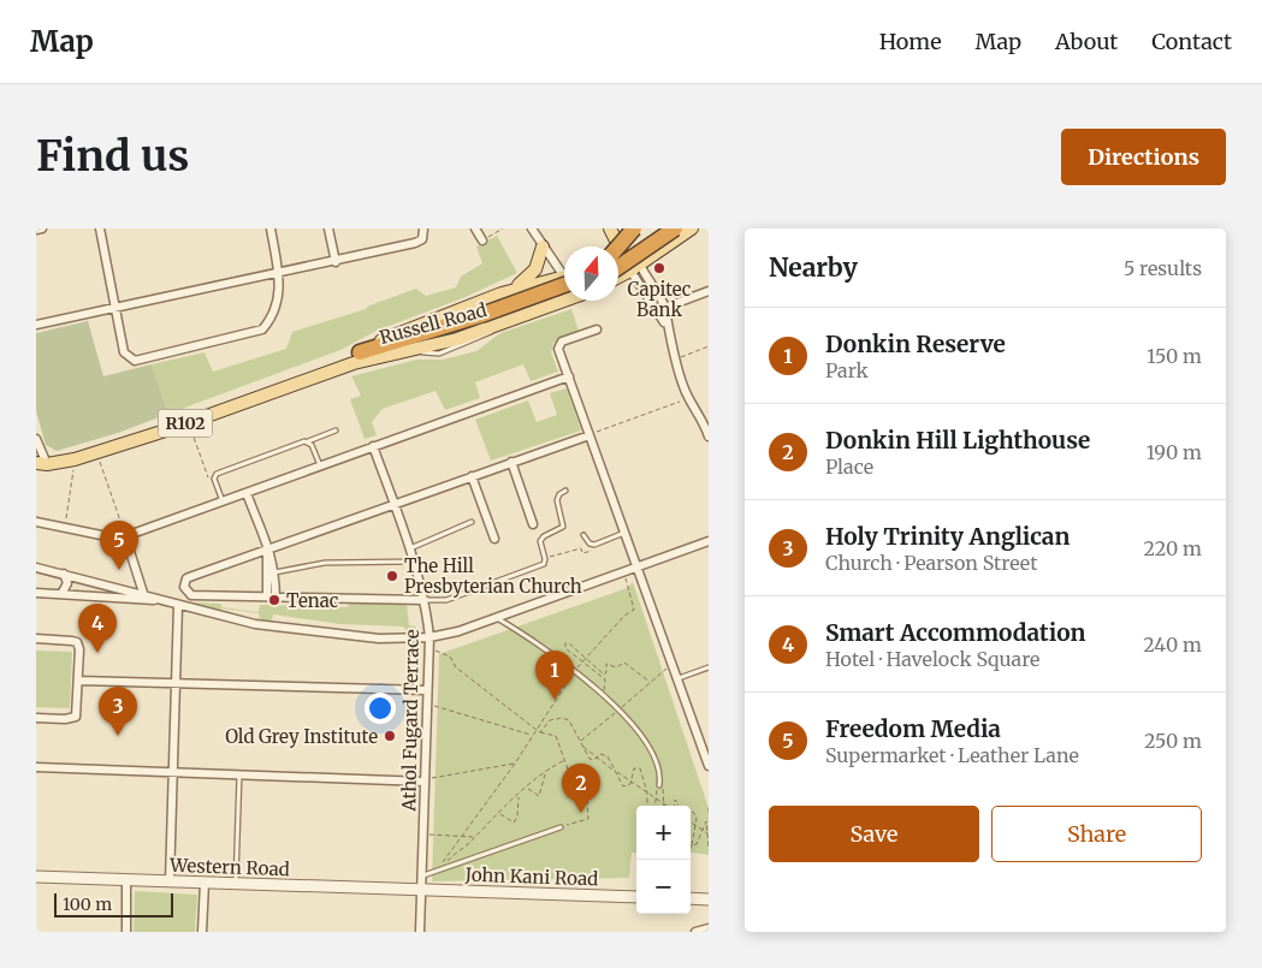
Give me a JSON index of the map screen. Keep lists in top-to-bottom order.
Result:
{
  "streets": {
    "main road": ["Russell Road", "R102"],
    "street": ["Athol Fugard Terrace", "Western Road", "John Kani Road"]
  },
  "crossings": [
    ["Athol Fugard Terrace", "Western Road"],
    ["Athol Fugard Terrace", "John Kani Road"],
    ["Western Road", "John Kani Road"]
  ],
  "places": [
    "Capitec Bank",
    "The Hill Presbyterian Church",
    "Tenac",
    "Old Grey Institute"
  ],
  "scale_bar": "100 m",
  "north": "top",
  "page": {
    "header": "Map",
    "nav": [
      "Home",
      "Map",
      "About",
      "Contact"
    ],
    "buttons": [
      "Directions",
      ["Save", "Share"]
    ],
    "title": "Find us",
    "heading": ["Nearby", "5 results"],
    "list": [
      {
        "mark": "1",
        "name": "Donkin Reserve",
        "note": "Park",
        "value": "150 m"
      },
      {
        "mark": "2",
        "name": "Donkin Hill Lighthouse",
        "note": "Place",
        "value": "190 m"
      },
      {
        "mark": "3",
        "name": "Holy Trinity Anglican",
        "note": "Church · Pearson Street",
        "value": "220 m"
      },
      {
        "mark": "4",
        "name": "Smart Accommodation",
        "note": "Hotel · Havelock Square",
        "value": "240 m"
      },
      {
        "mark": "5",
        "name": "Freedom Media",
        "note": "Supermarket · Leather Lane",
        "value": "250 m"
      }
    ],
    "pins": [
      "5",
      "4",
      "1",
      "3",
      "2"
    ],
    "map_buttons": ["+", "−"],
    "scale": "100 m"
  }
}
